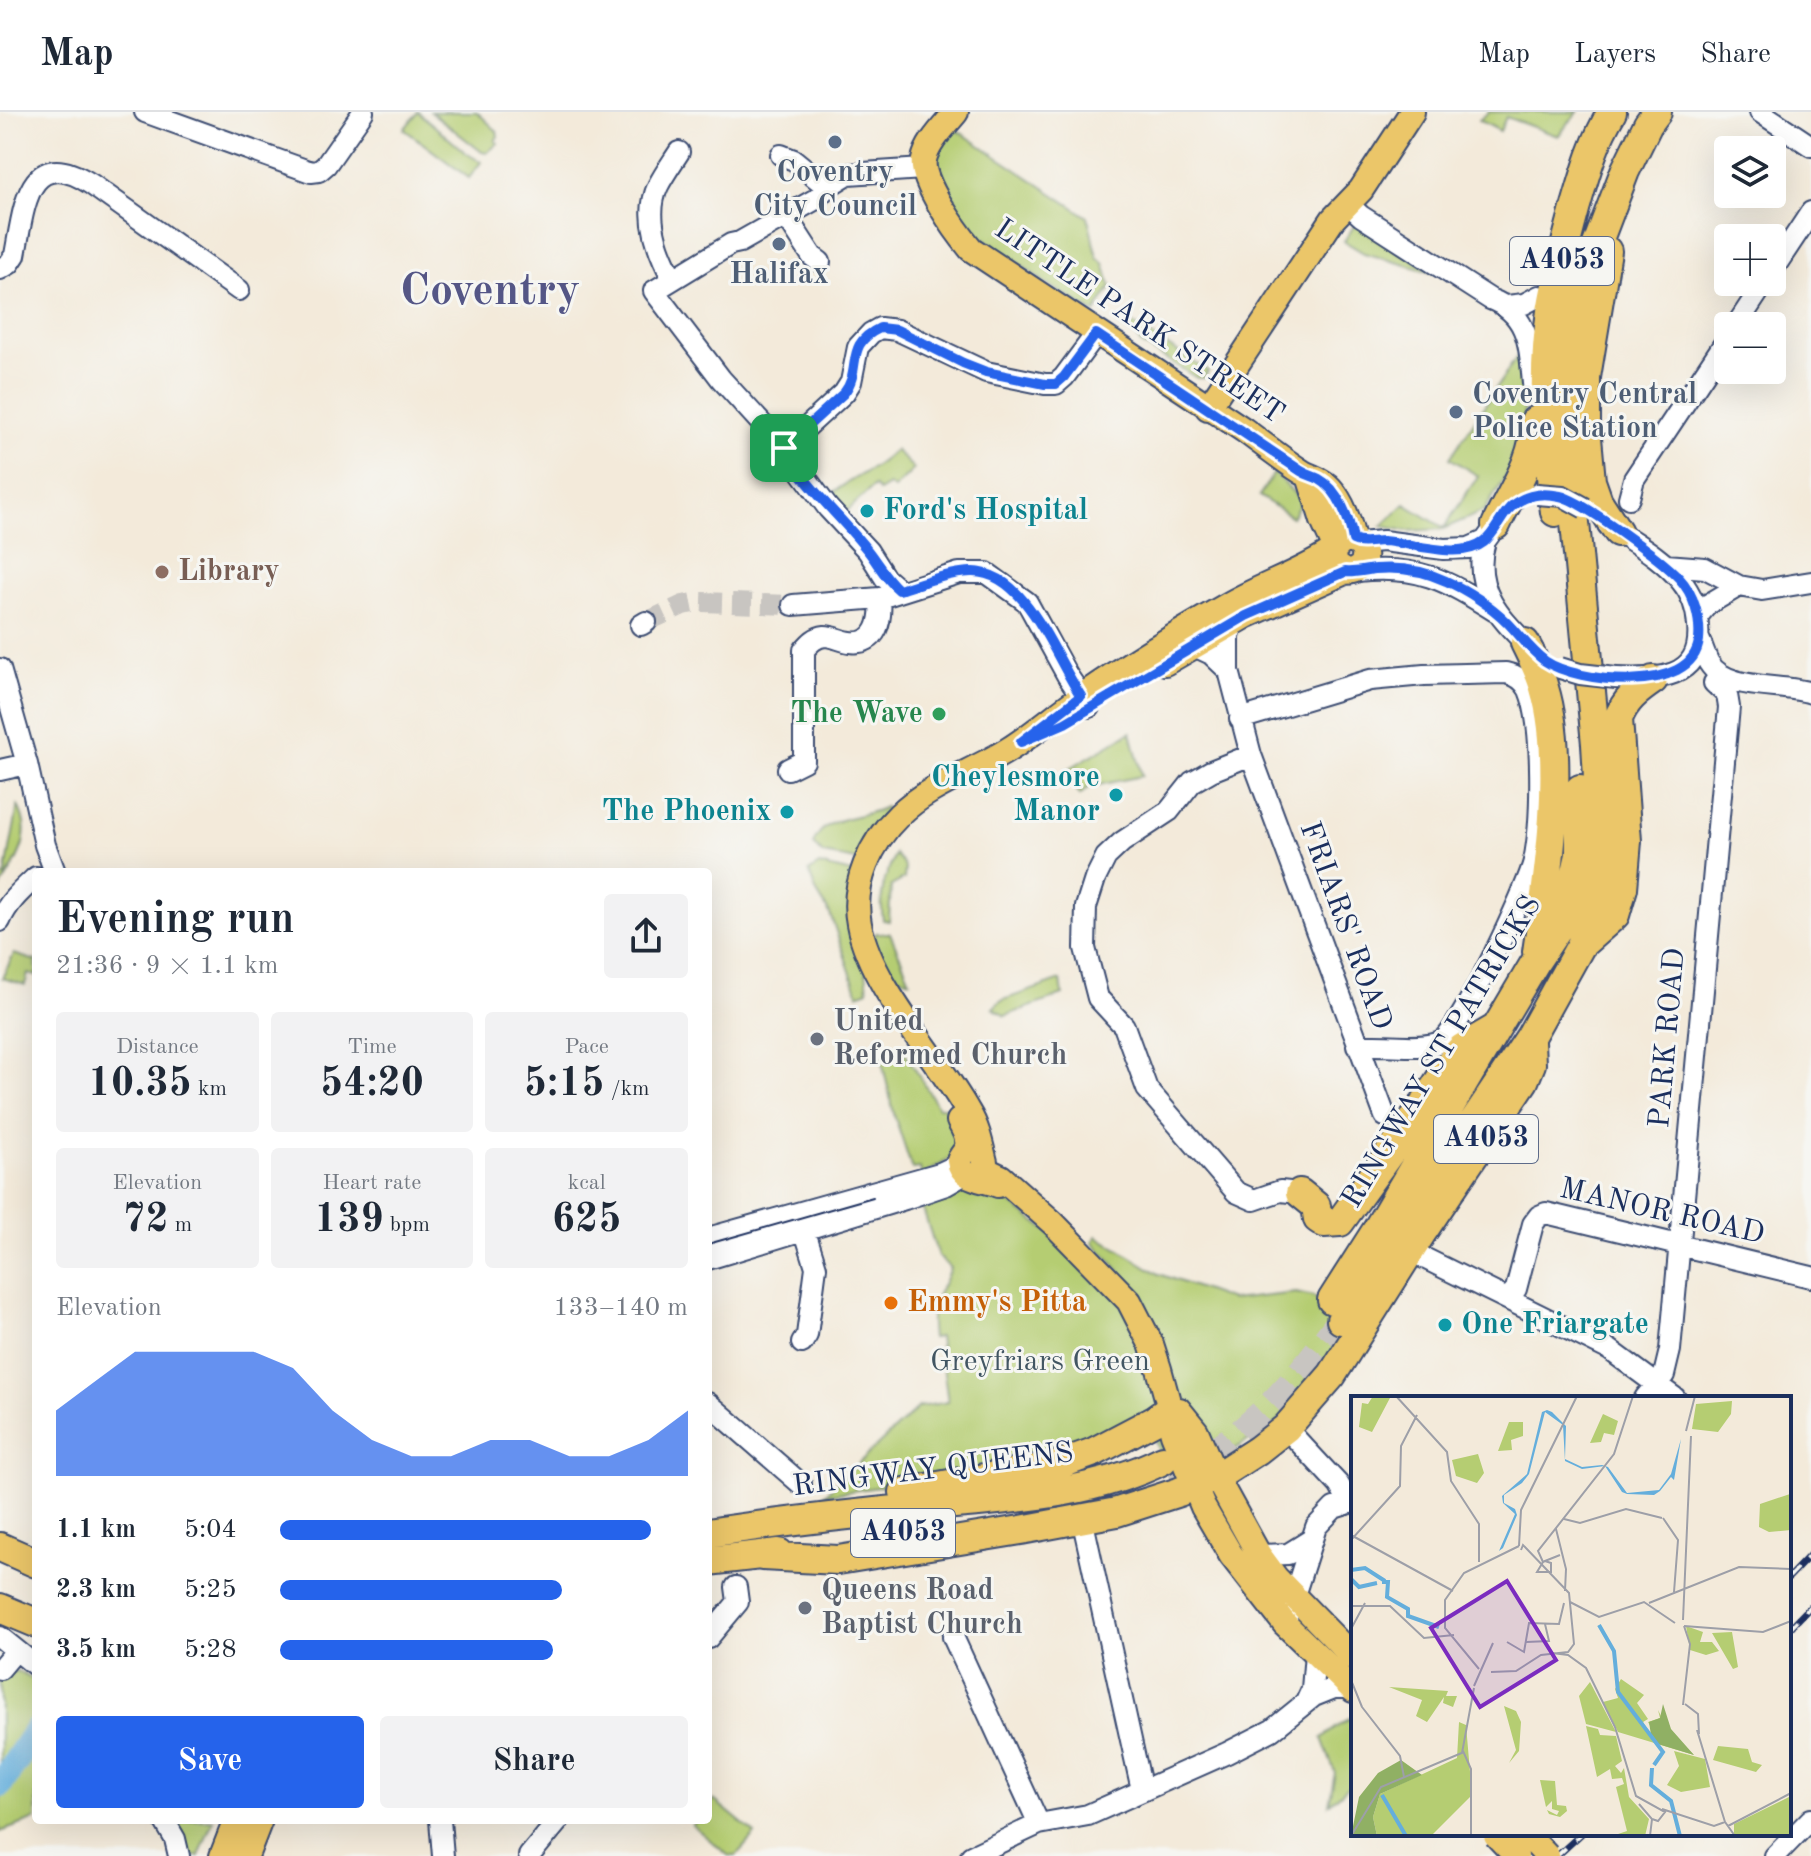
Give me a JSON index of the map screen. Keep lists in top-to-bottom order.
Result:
{
  "streets": {
    "highway": ["A4053", "RINGWAY ST PATRICKS", "RINGWAY QUEENS"],
    "main road": ["LITTLE PARK STREET"],
    "street": ["FRIARS' ROAD", "PARK ROAD", "MANOR ROAD"]
  },
  "crossings": [
    ["A4053", "RINGWAY ST PATRICKS"],
    ["A4053", "RINGWAY QUEENS"],
    ["PARK ROAD", "MANOR ROAD"]
  ],
  "districts": ["Coventry"],
  "parks": ["Greyfriars Green"],
  "places": [
    "Coventry City Council",
    "Halifax",
    "Coventry Central Police Station",
    "Ford's Hospital",
    "Library",
    "The Wave",
    "Cheylesmore Manor",
    "The Phoenix",
    "United Reformed Church",
    "Emmy's Pitta",
    "One Friargate",
    "Queens Road Baptist Church"
  ],
  "page": {
    "header": "Map",
    "nav": ["Map", "Layers", "Share"],
    "map_buttons": ["+", "−"],
    "heading": ["Evening run", "21:36 · 9 × 1.1 km"],
    "stats": [
      ["Distance", "10.35 km"],
      ["Time", "54:20"],
      ["Pace", "5:15 /km"],
      ["Elevation", "72 m"],
      ["Heart rate", "139 bpm"],
      ["kcal", "625"]
    ],
    "chart": ["Elevation", "133–140 m"],
    "list": [
      {
        "name": "1.1 km",
        "note": "5:04"
      },
      {
        "name": "2.3 km",
        "note": "5:25"
      },
      {
        "name": "3.5 km",
        "note": "5:28"
      }
    ],
    "buttons": ["Save", "Share"]
  }
}
